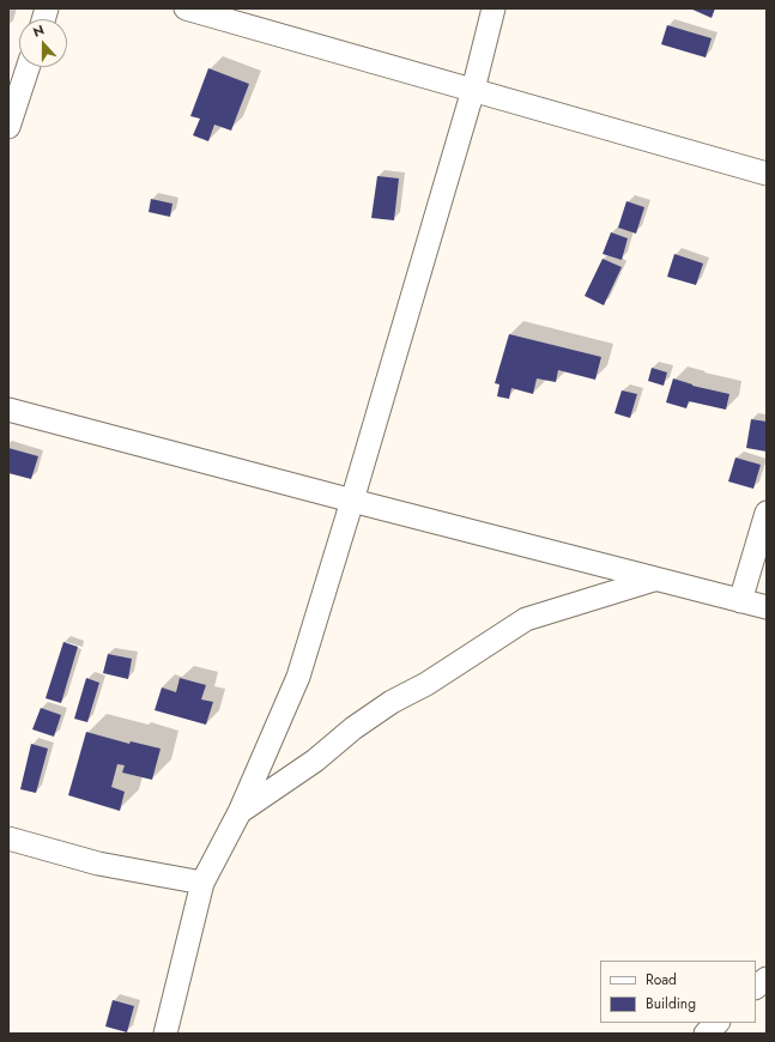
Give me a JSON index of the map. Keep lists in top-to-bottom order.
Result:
{
  "legend": ["Road", "Building"],
  "north": "top"
}
